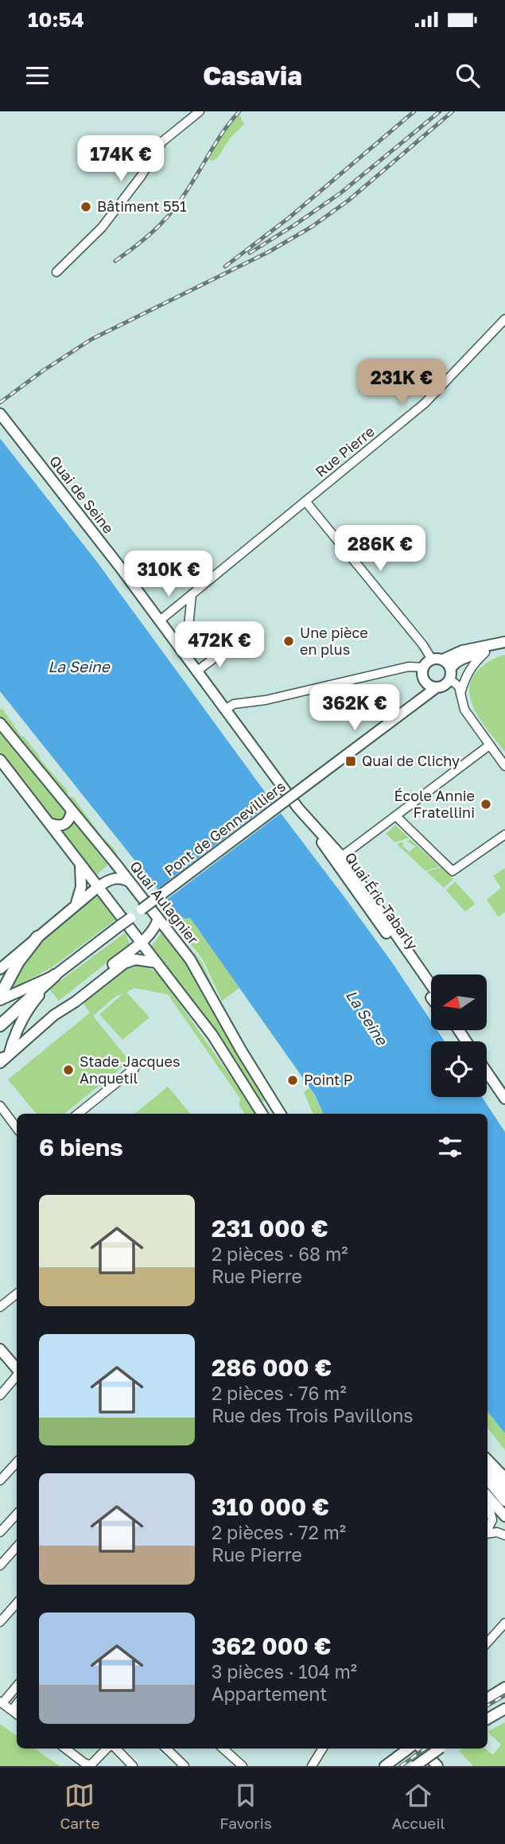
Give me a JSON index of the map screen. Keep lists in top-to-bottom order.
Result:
{
  "streets": {
    "main road": [
      "Quai de Seine",
      "Pont de Gennevilliers",
      "Quai Éric Tabarly",
      "Quai Aulagnier"
    ],
    "street": ["Rue Pierre"]
  },
  "crossings": [
    ["Rue Pierre", "Quai de Seine"],
    ["Rue Pierre", "Quai Éric Tabarly"],
    ["Quai de Seine", "Quai Éric Tabarly"]
  ],
  "water": ["La Seine"],
  "places": {
    "other": [
      "Bâtiment 551",
      "Une pièce en plus",
      "École Annie Fratellini",
      "Stade Jacques Anquetil",
      "Point P"
    ],
    "transit": ["Quai de Clichy"]
  },
  "north": "left",
  "page": {
    "status": "10:54",
    "header": "Casavia",
    "price": [
      "174K €",
      "231K €",
      "286K €",
      "310K €",
      "472K €",
      "362K €"
    ],
    "heading": "6 biens",
    "list": [
      {
        "name": "231 000 €",
        "note": "2 pièces · 68 m² · Rue Pierre"
      },
      {
        "name": "286 000 €",
        "note": "2 pièces · 76 m² · Rue des Trois Pavillons"
      },
      {
        "name": "310 000 €",
        "note": "2 pièces · 72 m² · Rue Pierre"
      },
      {
        "name": "362 000 €",
        "note": "3 pièces · 104 m² · Appartement"
      }
    ],
    "tabs": ["Carte", "Favoris", "Accueil"]
  }
}
